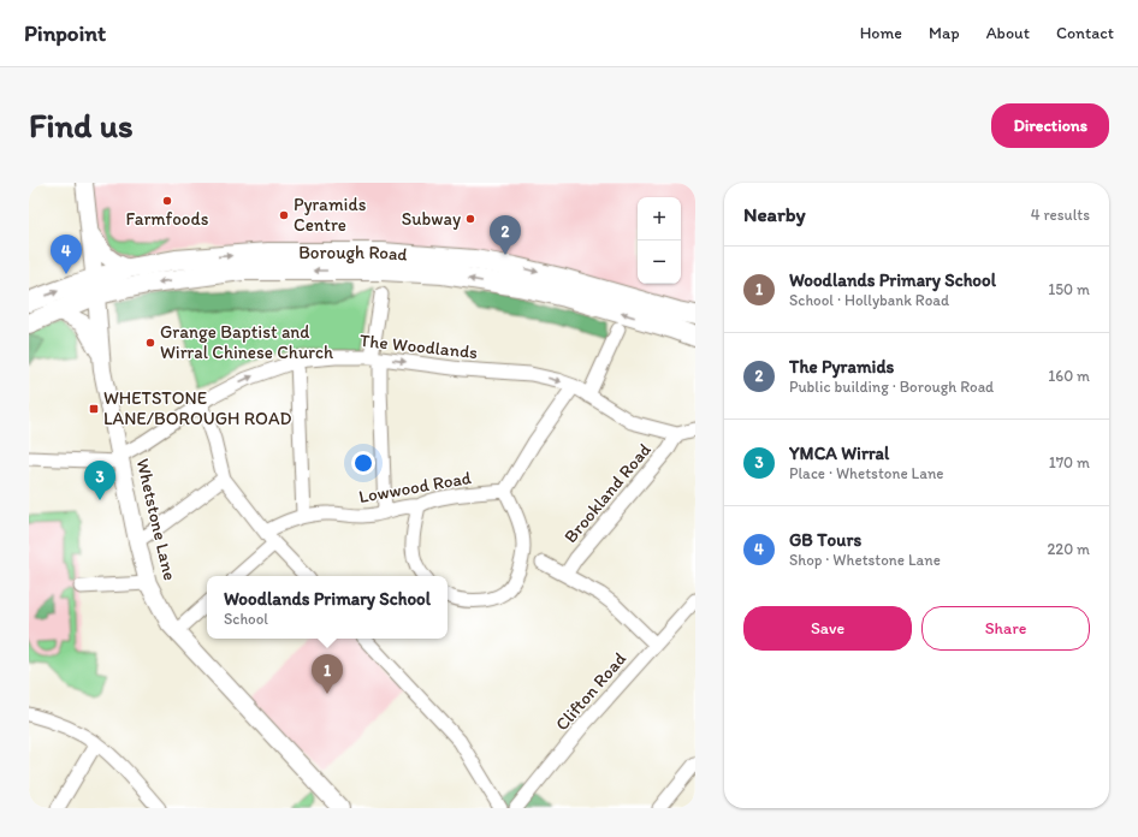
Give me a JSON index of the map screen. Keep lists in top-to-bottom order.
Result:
{
  "streets": {
    "highway": ["Borough Road"],
    "main road": ["Whetstone Lane"],
    "street": [
      "The Woodlands",
      "Lowwood Road",
      "Brookland Road",
      "Clifton Road"
    ]
  },
  "crossings": [
    ["Borough Road", "Whetstone Lane"],
    ["The Woodlands", "Brookland Road"],
    ["The Woodlands", "Whetstone Lane"]
  ],
  "one_way": ["The Woodlands"],
  "places": {
    "other": [
      "Farmfoods",
      "Pyramids Centre",
      "Subway",
      "Grange Baptist and Wirral Chinese Church"
    ],
    "transit": ["WHETSTONE LANE/BOROUGH ROAD"]
  },
  "page": {
    "header": "Pinpoint",
    "nav": [
      "Home",
      "Map",
      "About",
      "Contact"
    ],
    "buttons": [
      "Directions",
      ["Save", "Share"]
    ],
    "title": "Find us",
    "heading": ["Nearby", "4 results"],
    "map_buttons": ["+", "−"],
    "pins": [
      "2",
      "4",
      "3",
      "1"
    ],
    "list": [
      {
        "mark": "1",
        "name": "Woodlands Primary School",
        "note": "School · Hollybank Road",
        "value": "150 m"
      },
      {
        "mark": "2",
        "name": "The Pyramids",
        "note": "Public building · Borough Road",
        "value": "160 m"
      },
      {
        "mark": "3",
        "name": "YMCA Wirral",
        "note": "Place · Whetstone Lane",
        "value": "170 m"
      },
      {
        "mark": "4",
        "name": "GB Tours",
        "note": "Shop · Whetstone Lane",
        "value": "220 m"
      }
    ],
    "popup": ["Woodlands Primary School", "School"]
  }
}
